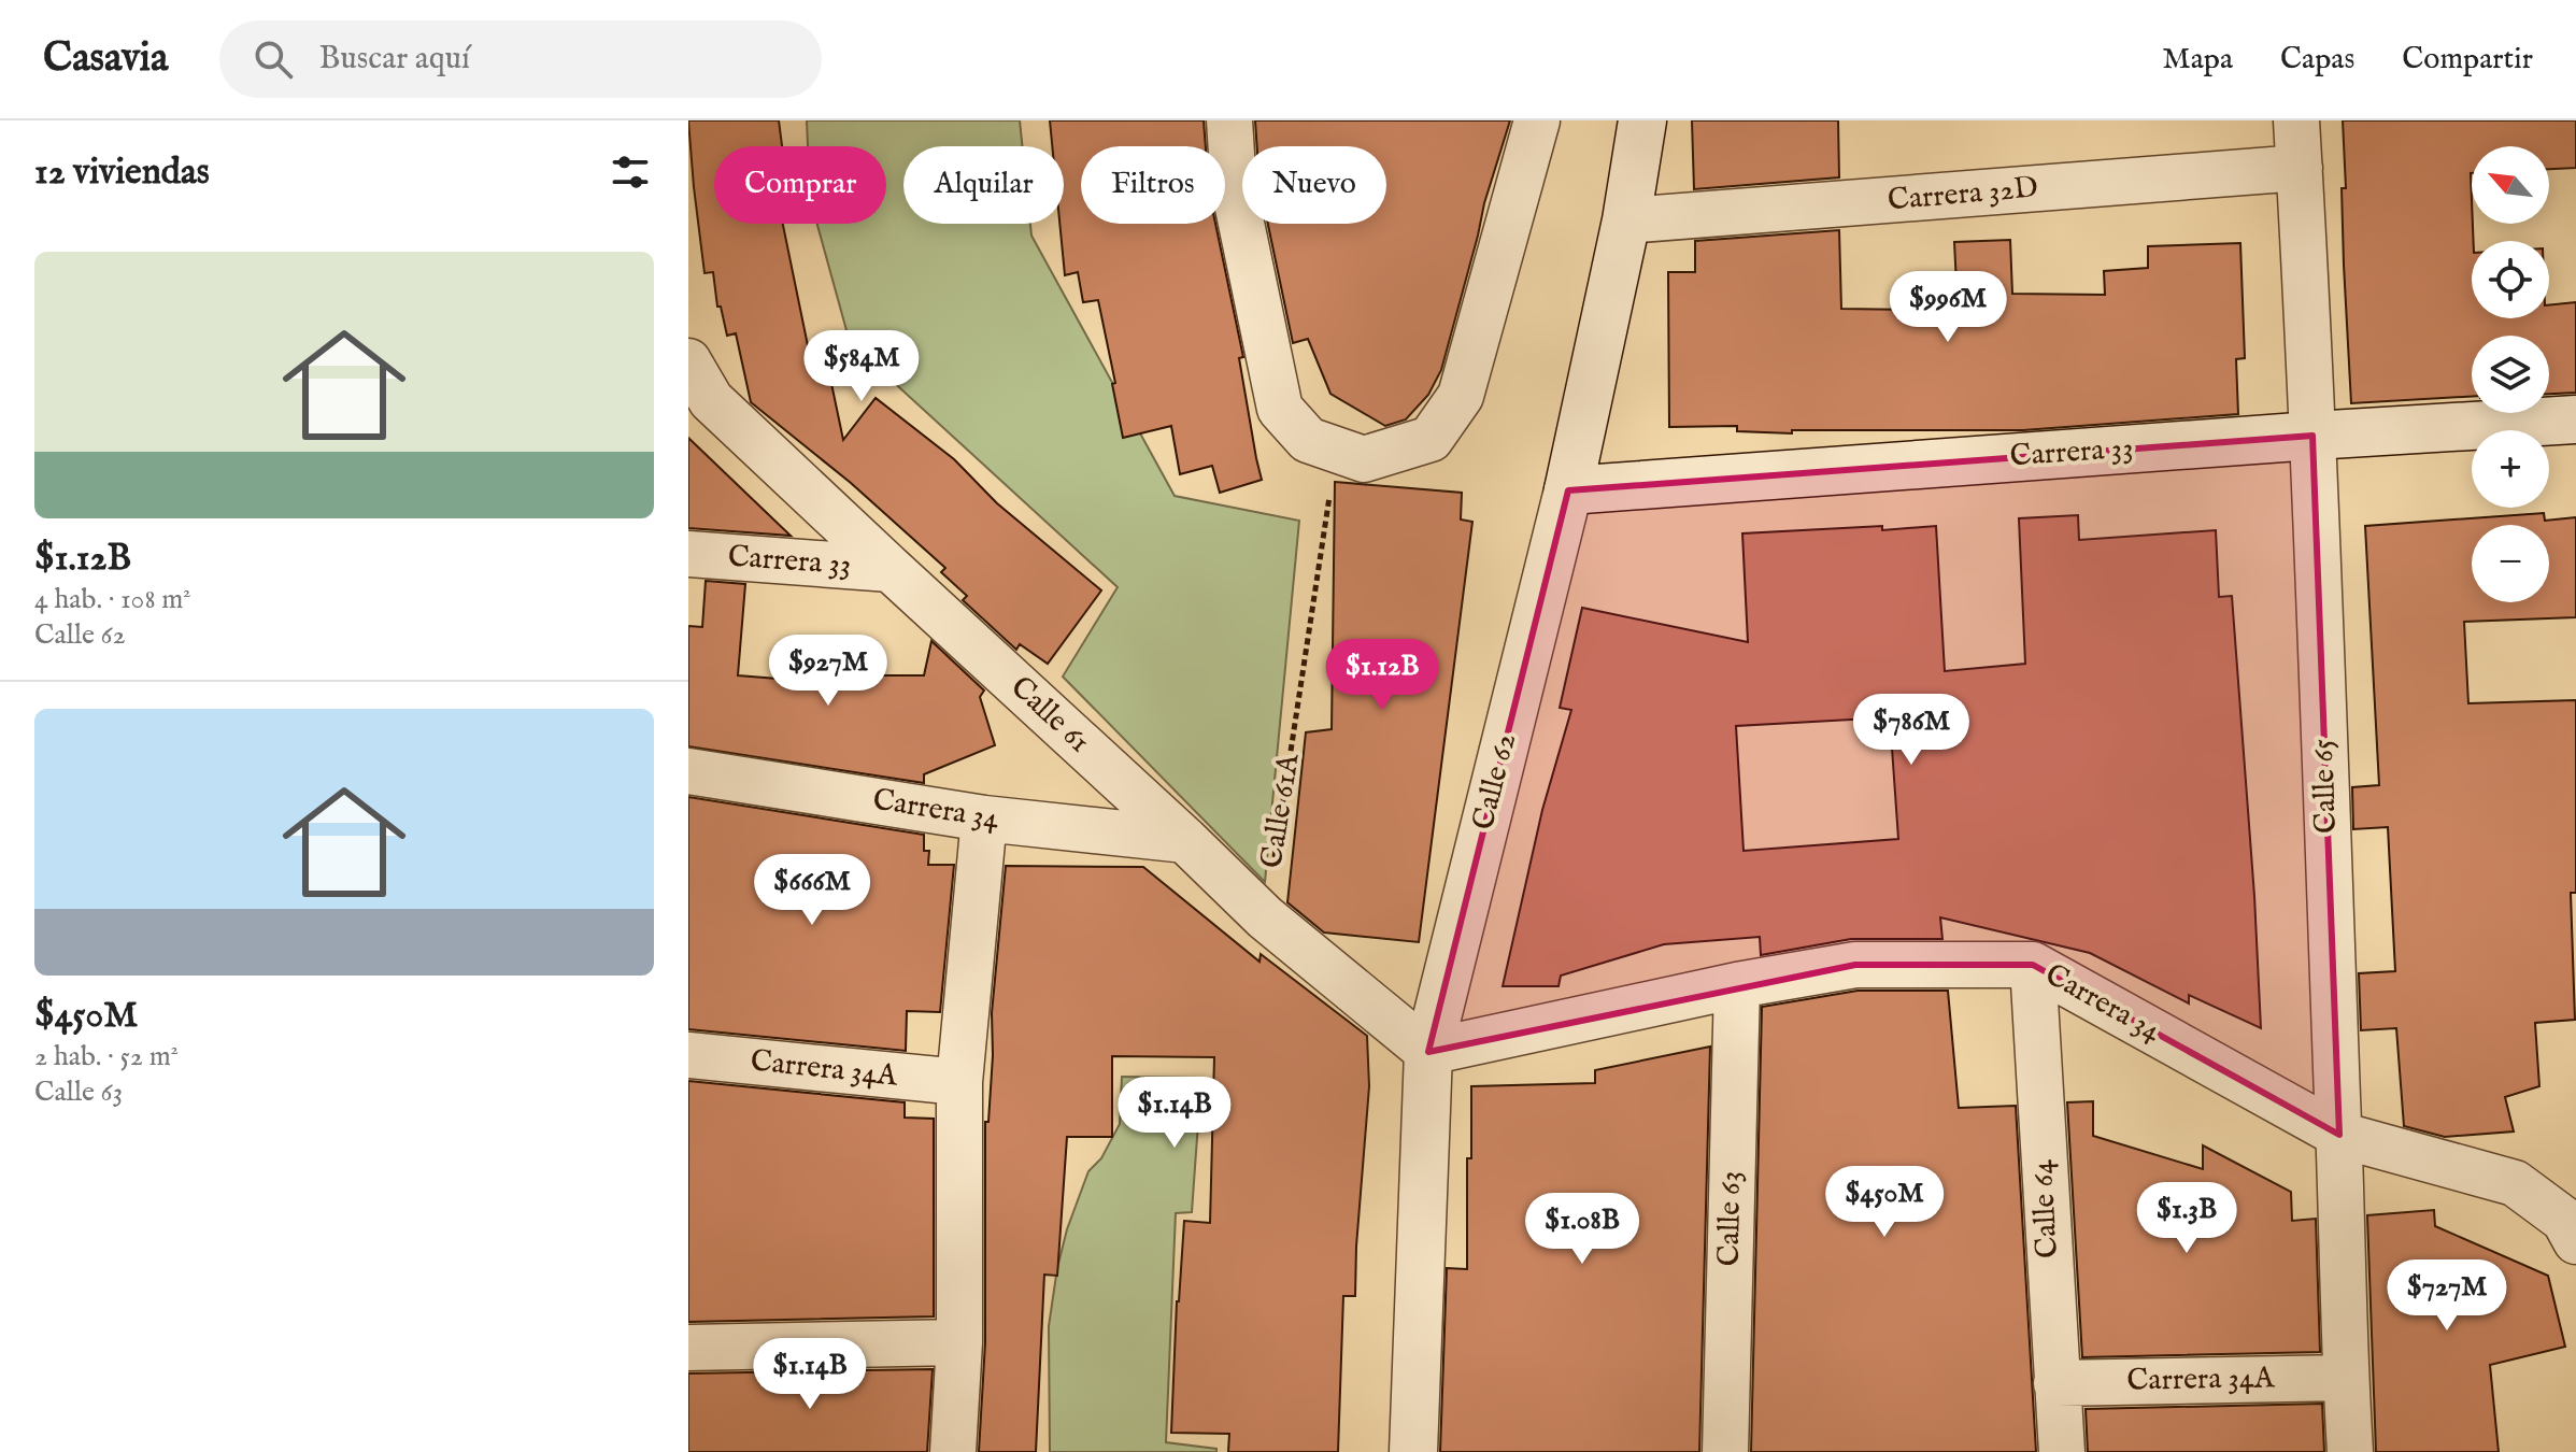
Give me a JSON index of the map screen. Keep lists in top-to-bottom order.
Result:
{
  "streets": {
    "main road": ["Carrera 33", "Calle 62"],
    "street": [
      "Carrera 32D",
      "Calle 61",
      "Calle 65",
      "Carrera 34",
      "Carrera 34A",
      "Calle 64",
      "Calle 63"
    ],
    "path": ["Calle 61A"]
  },
  "crossings": [
    ["Carrera 32D", "Calle 62"],
    ["Carrera 32D", "Calle 65"],
    ["Carrera 33", "Calle 61"],
    ["Carrera 33", "Calle 62"],
    ["Carrera 33", "Calle 65"],
    ["Calle 61", "Calle 62"],
    ["Calle 61", "Carrera 34"],
    ["Calle 61", "Calle 61A"],
    ["Calle 62", "Carrera 34"],
    ["Calle 65", "Carrera 34"],
    ["Calle 65", "Carrera 34A"],
    ["Carrera 34", "Calle 64"],
    ["Carrera 34", "Calle 63"],
    ["Carrera 34A", "Calle 64"]
  ],
  "north": "top left",
  "page": {
    "header": "Casavia",
    "search": "Buscar aquí",
    "nav": ["Mapa", "Capas", "Compartir"],
    "heading": "12 viviendas",
    "map_buttons": ["+", "−"],
    "chip": [
      "Comprar",
      "Alquilar",
      "Filtros",
      "Nuevo"
    ],
    "list": [
      {
        "name": "$1.12B",
        "note": "4 hab. · 108 m² · Calle 62"
      },
      {
        "name": "$450M",
        "note": "2 hab. · 52 m² · Calle 63"
      }
    ],
    "price": [
      "$996M",
      "$584M",
      "$927M",
      "$1.12B",
      "$786M",
      "$666M",
      "$1.14B",
      "$450M",
      "$1.3B",
      "$1.08B",
      "$727M",
      "$1.14B"
    ]
  }
}
